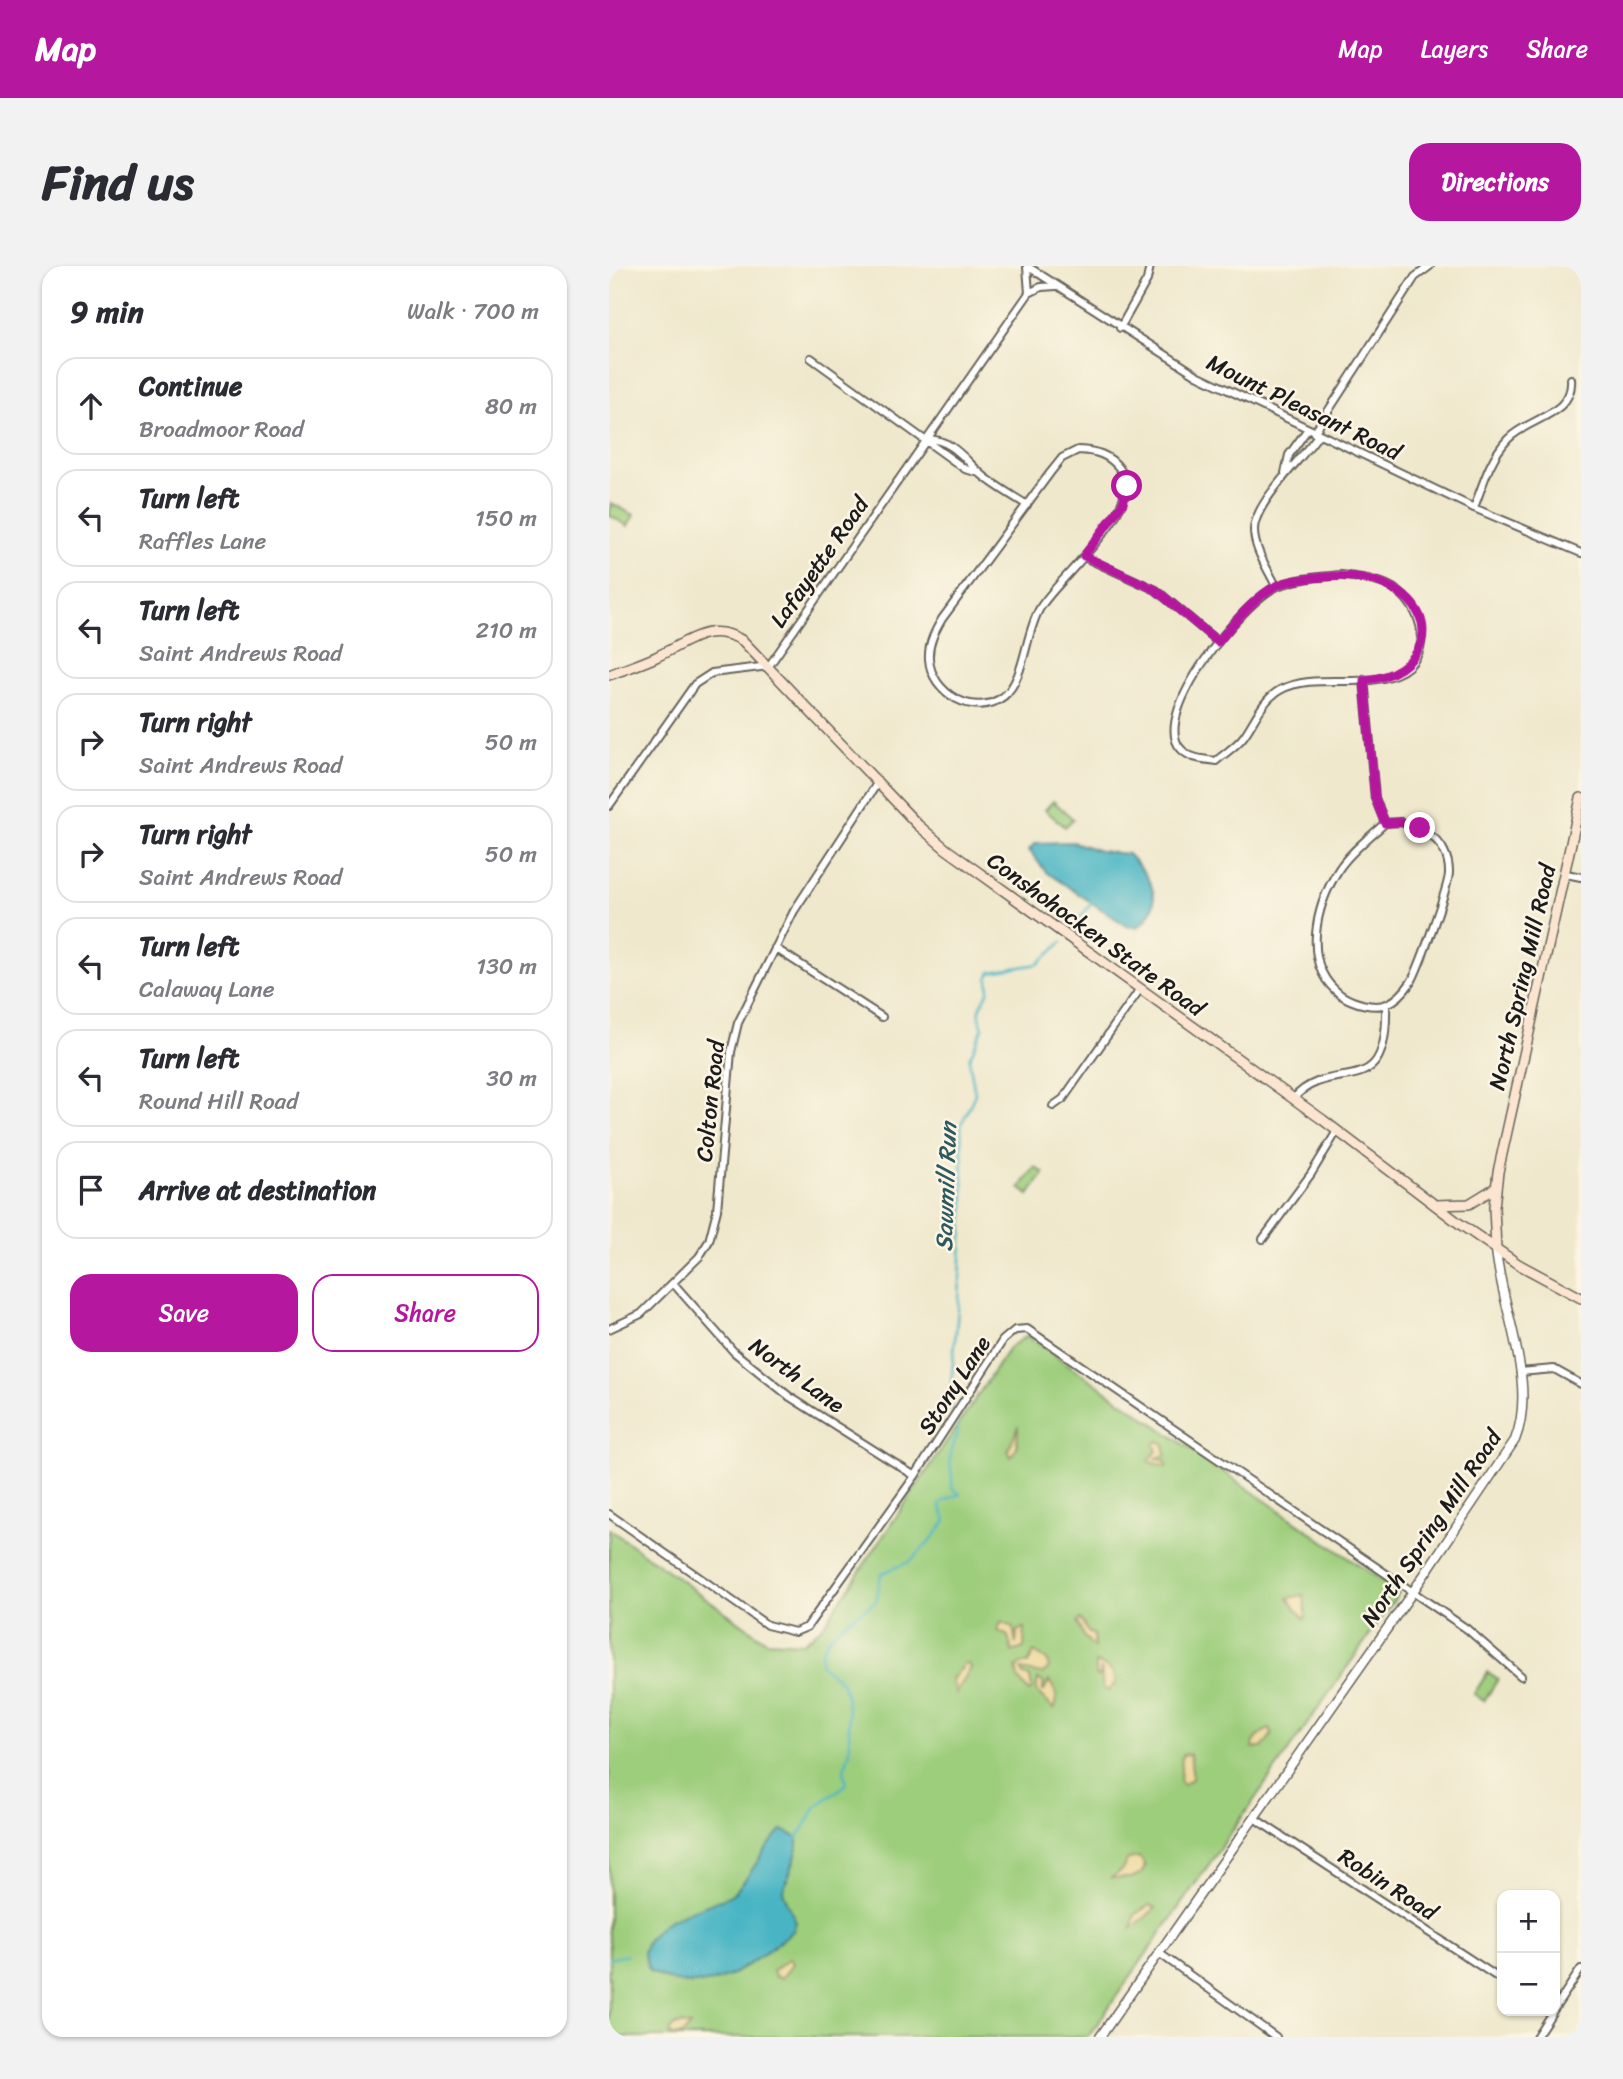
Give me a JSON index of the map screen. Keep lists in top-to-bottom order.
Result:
{
  "streets": {
    "main road": ["Conshohocken State Road", "North Spring Mill Road"],
    "street": [
      "Mount Pleasant Road",
      "Lafayette Road",
      "Colton Road",
      "North Lane",
      "Stony Lane",
      "Robin Road"
    ]
  },
  "crossings": [
    ["Lafayette Road", "Conshohocken State Road"],
    ["Conshohocken State Road", "North Spring Mill Road"],
    ["Conshohocken State Road", "Colton Road"],
    ["North Spring Mill Road", "Stony Lane"],
    ["North Spring Mill Road", "Robin Road"],
    ["Colton Road", "North Lane"],
    ["North Lane", "Stony Lane"]
  ],
  "water": ["Sawmill Run"],
  "page": {
    "header": "Map",
    "nav": ["Map", "Layers", "Share"],
    "title": "Find us",
    "buttons": [
      "Directions",
      ["Save", "Share"]
    ],
    "heading": ["9 min", "Walk · 700 m"],
    "list": [
      ["Continue", "Broadmoor Road", "80 m"],
      ["Turn left", "Raffles Lane", "150 m"],
      ["Turn left", "Saint Andrews Road", "210 m"],
      ["Turn right", "Saint Andrews Road", "50 m"],
      ["Turn right", "Saint Andrews Road", "50 m"],
      ["Turn left", "Calaway Lane", "130 m"],
      ["Turn left", "Round Hill Road", "30 m"],
      "Arrive at destination"
    ],
    "map_buttons": ["+", "−"]
  }
}
